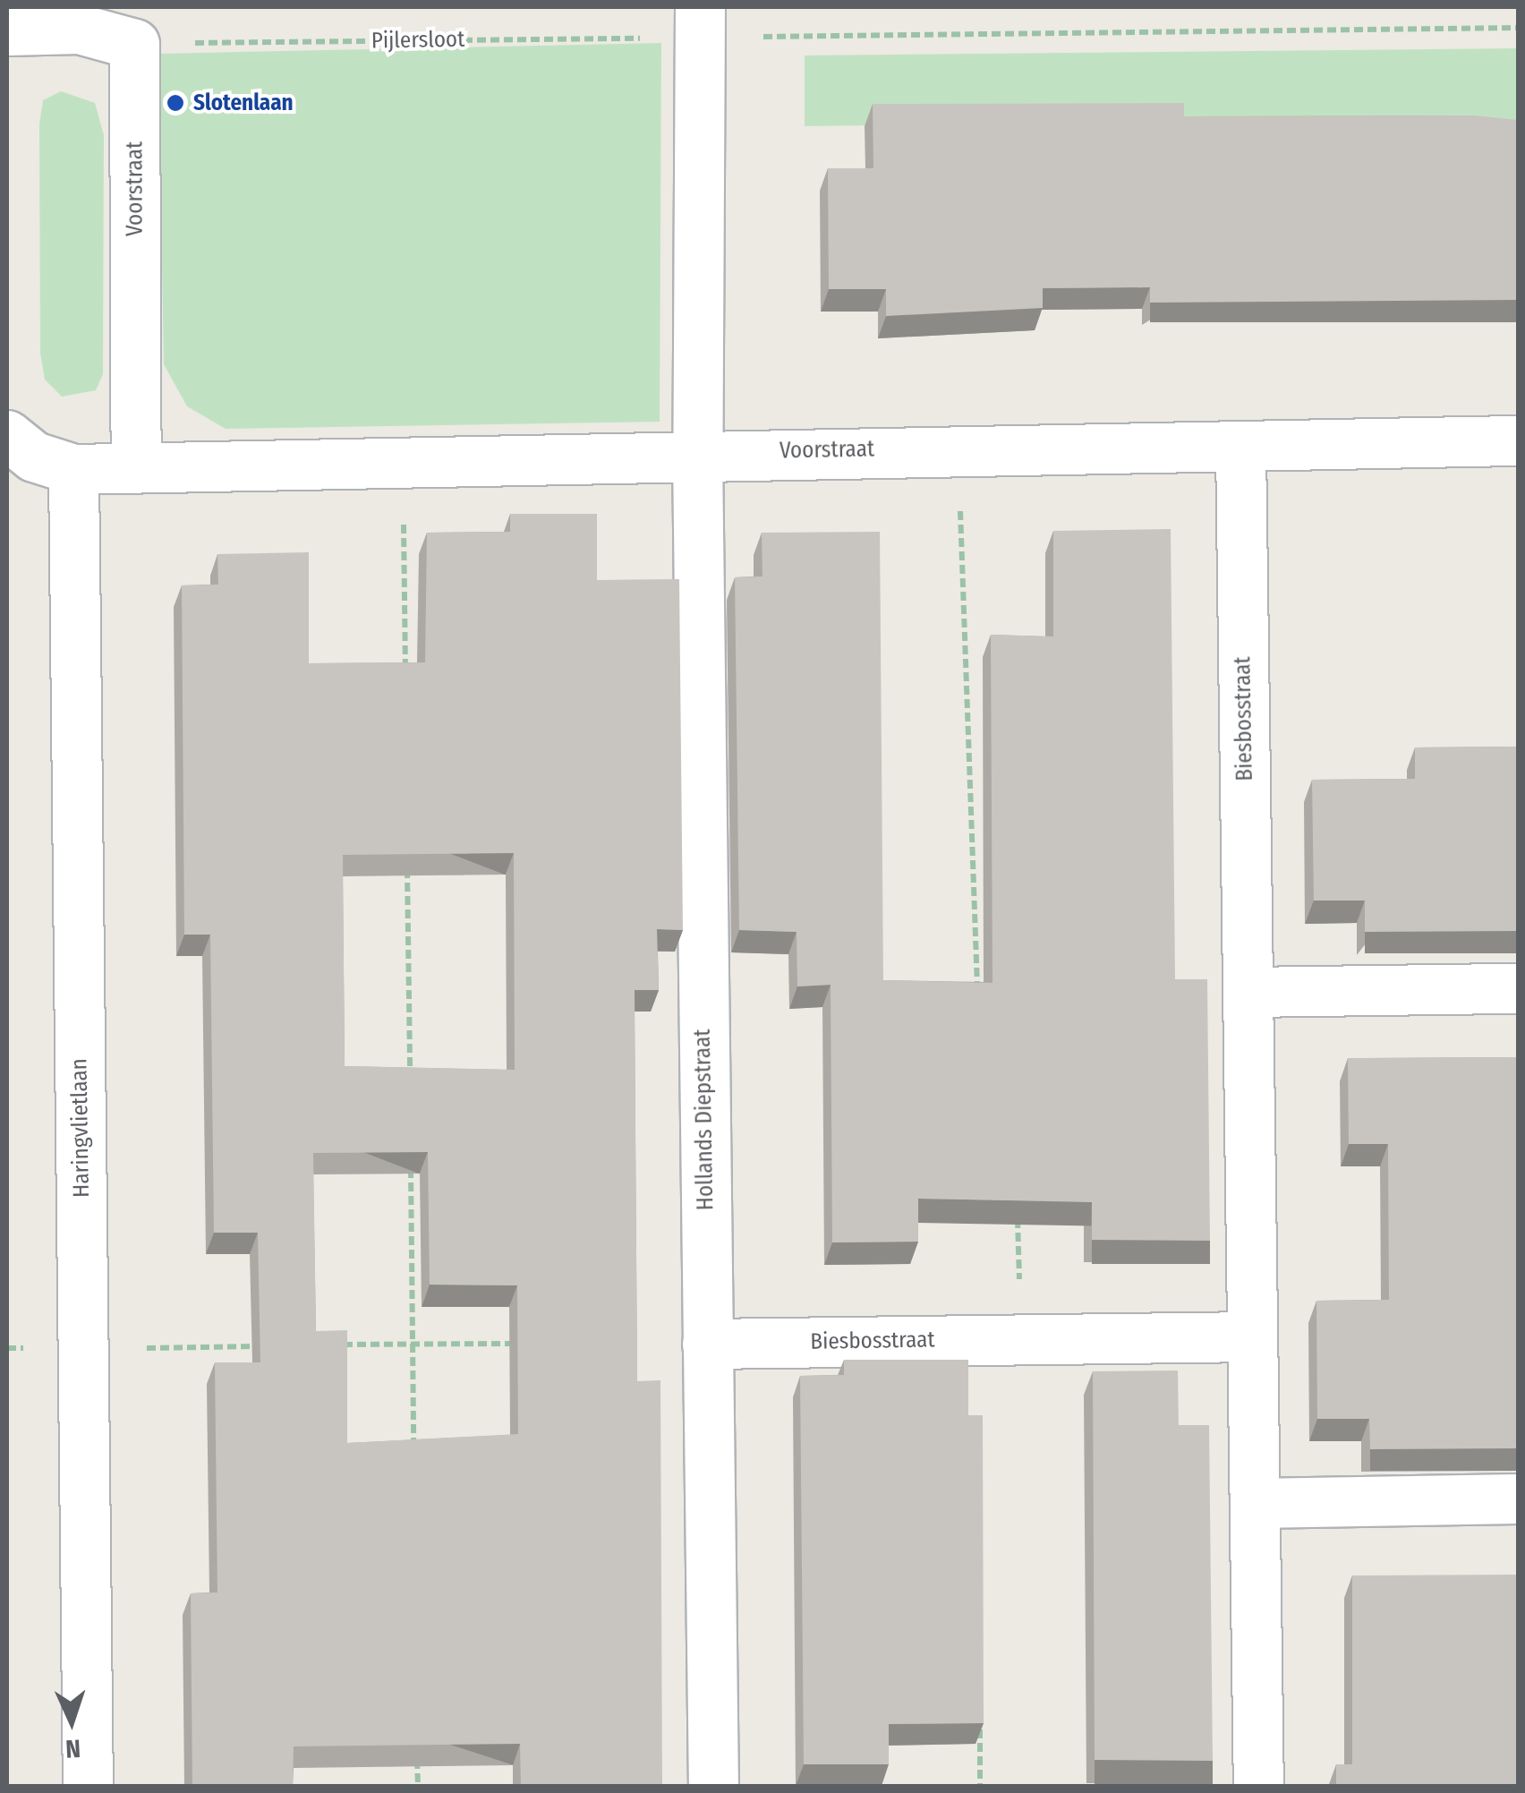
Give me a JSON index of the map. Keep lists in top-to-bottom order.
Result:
{
  "streets": {
    "street": [
      "Voorstraat",
      "Biesbosstraat",
      "Hollands Diepstraat",
      "Haringvlietlaan"
    ],
    "path": ["Pijlersloot"]
  },
  "crossings": [
    ["Pijlersloot", "Voorstraat"],
    ["Voorstraat", "Biesbosstraat"],
    ["Voorstraat", "Hollands Diepstraat"],
    ["Voorstraat", "Haringvlietlaan"],
    ["Biesbosstraat", "Hollands Diepstraat"]
  ],
  "places": ["Slotenlaan"],
  "north": "bottom"
}
